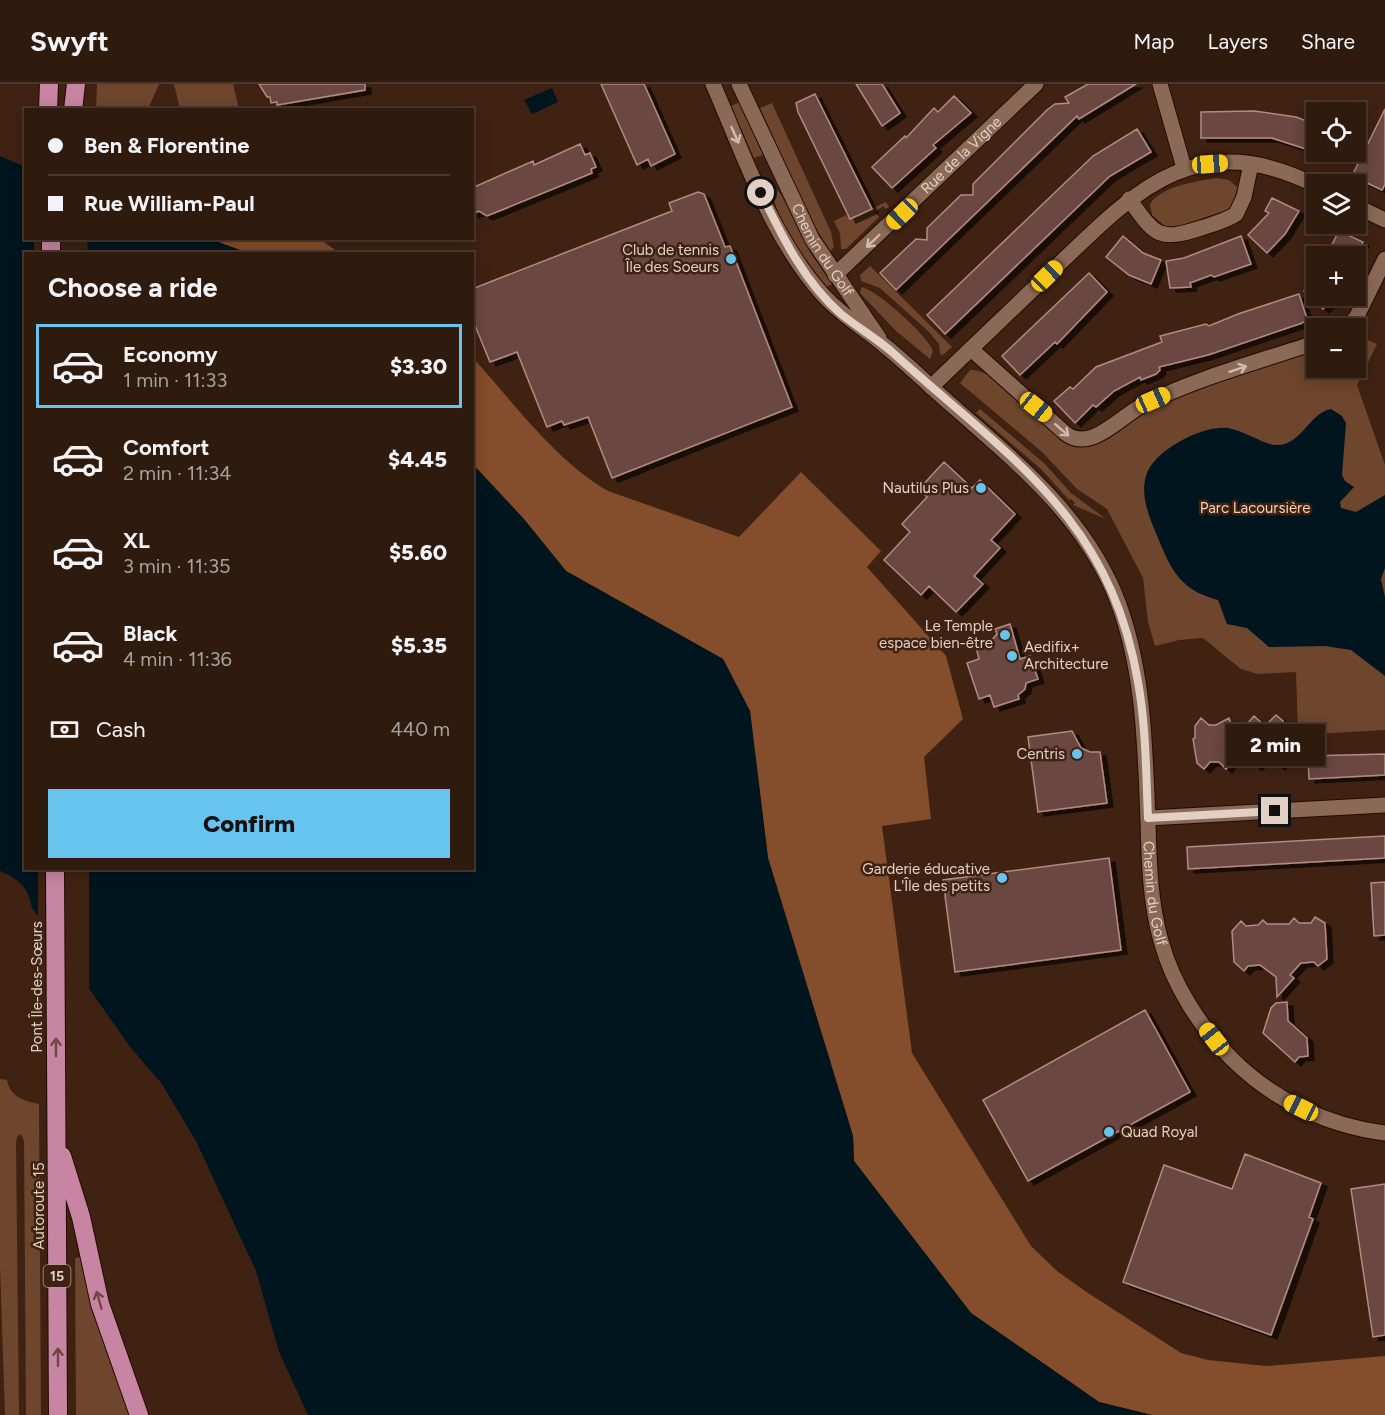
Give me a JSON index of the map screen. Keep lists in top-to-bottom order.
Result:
{
  "streets": {
    "highway": ["Pont Île-des-Sœurs", "Autoroute 15", "15"],
    "street": ["Rue de la Vigne", "Chemin du Golf"]
  },
  "crossings": [
    ["Rue de la Vigne", "Chemin du Golf"],
    ["Pont Île-des-Sœurs", "Autoroute 15"]
  ],
  "one_way": ["Rue de la Vigne", "Pont Île-des-Sœurs"],
  "parks": ["Parc Lacoursière"],
  "places": [
    "Club de tennis Île des Soeurs",
    "Nautilus Plus",
    "Le Temple espace bien-être",
    "Aedifix+ Architecture",
    "Centris",
    "Garderie éducative L'Île des petits",
    "Quad Royal"
  ],
  "page": {
    "header": "Swyft",
    "nav": ["Map", "Layers", "Share"],
    "map_buttons": ["+", "−"],
    "banner": ["Ben & Florentine", "Rue William-Paul"],
    "heading": "Choose a ride",
    "list": [
      {
        "name": "Economy",
        "note": "1 min · 11:33",
        "value": "$3.30"
      },
      {
        "name": "Comfort",
        "note": "2 min · 11:34",
        "value": "$4.45"
      },
      {
        "name": "XL",
        "note": "3 min · 11:35",
        "value": "$5.60"
      },
      {
        "name": "Black",
        "note": "4 min · 11:36",
        "value": "$5.35"
      }
    ],
    "pay": ["Cash", "440 m"],
    "bubble": "2 min",
    "buttons": "Confirm"
  }
}
